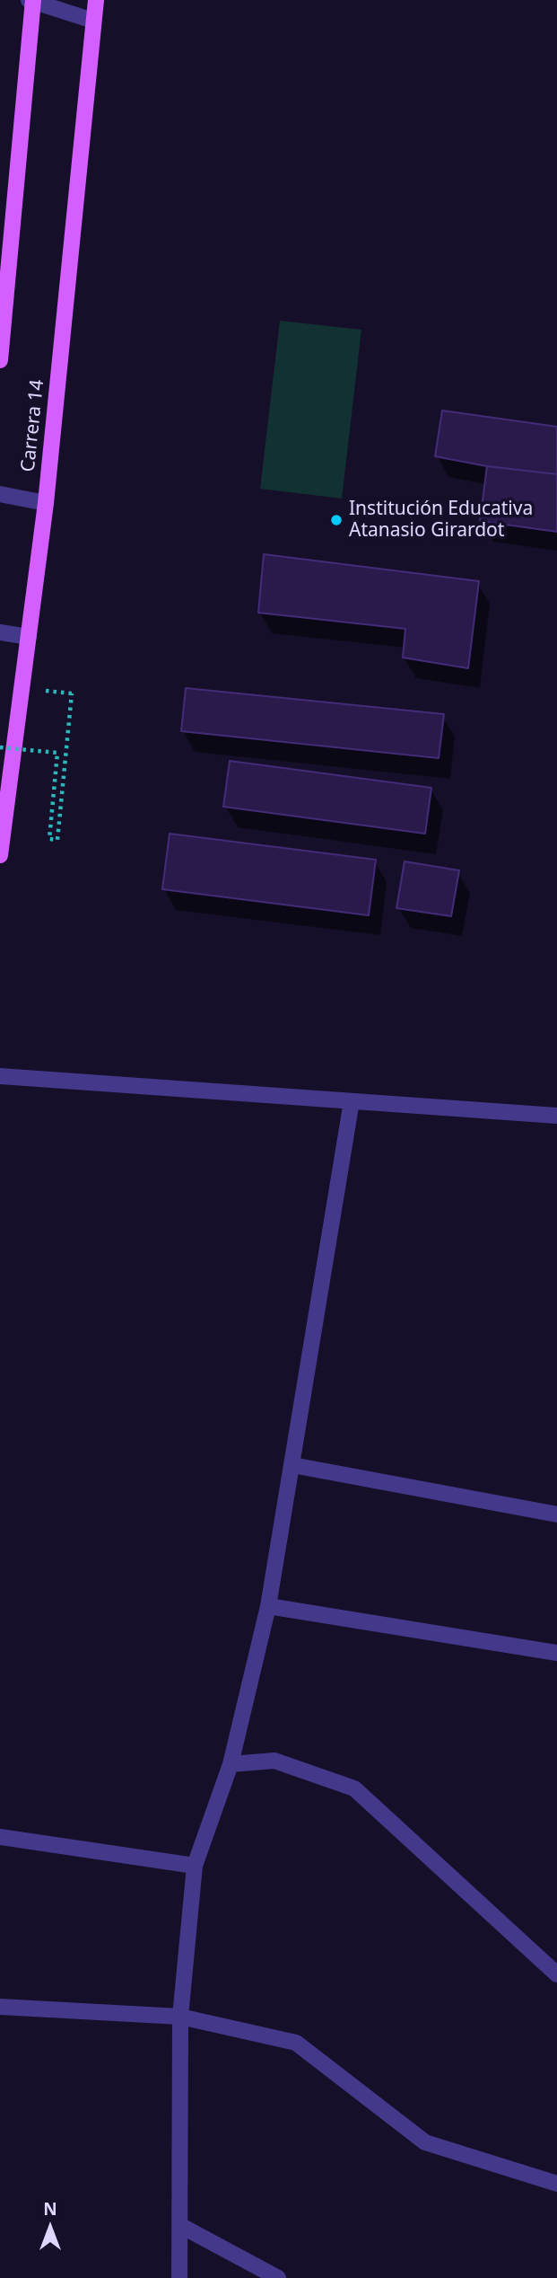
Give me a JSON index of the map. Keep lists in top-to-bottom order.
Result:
{
  "streets": {
    "main road": ["Carrera 14"]
  },
  "places": ["Institución Educativa Atanasio Girardot"],
  "north": "top"
}
